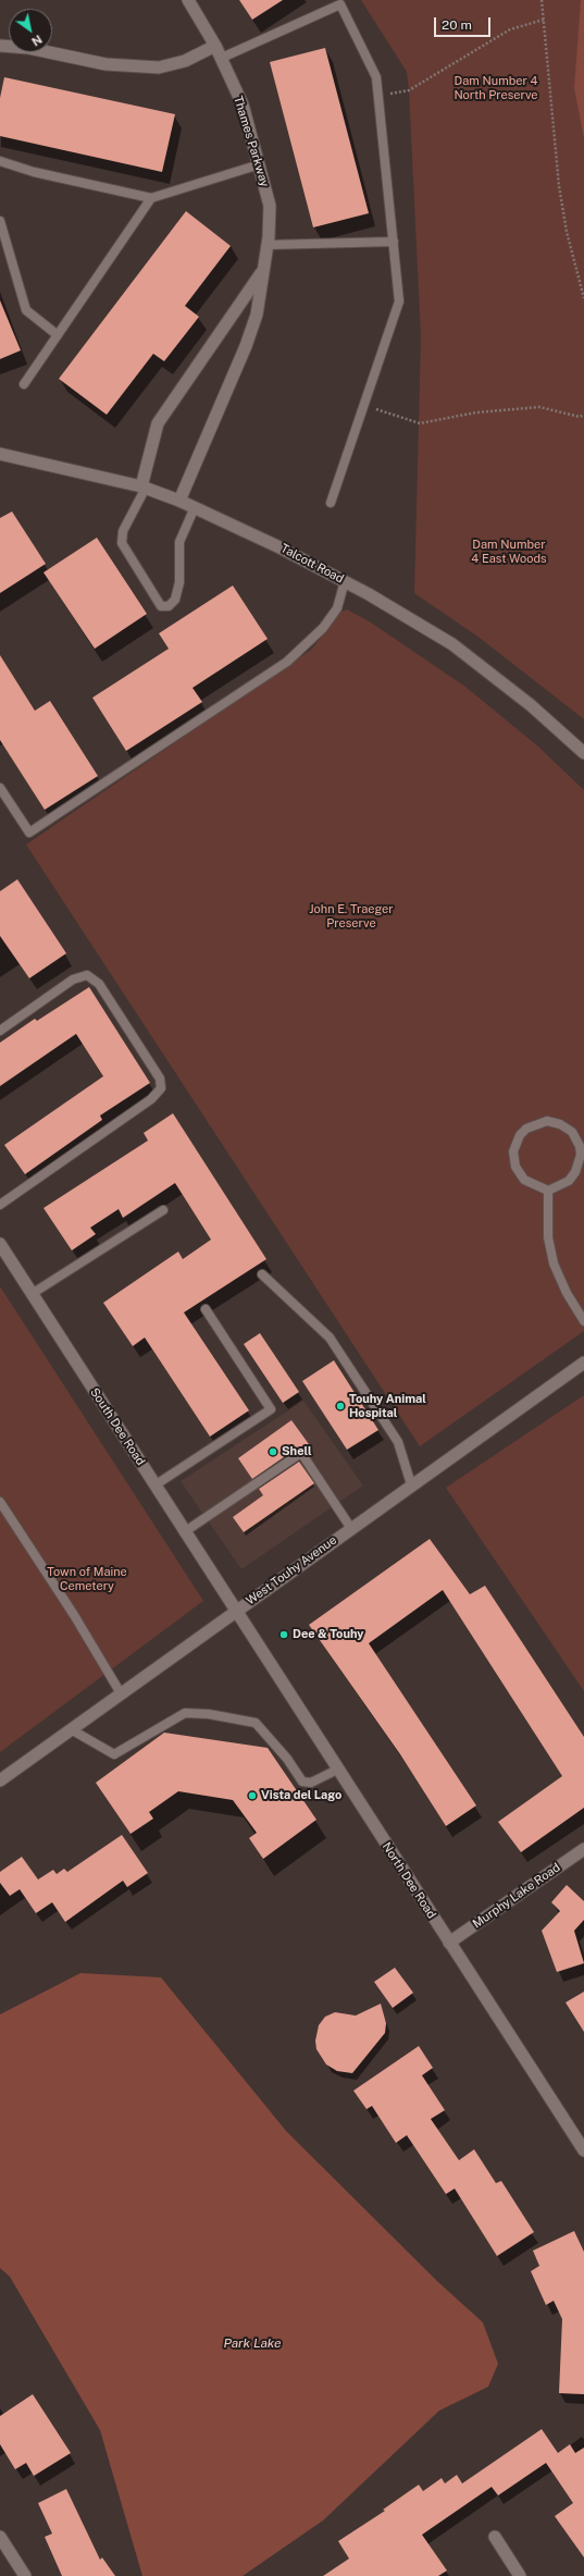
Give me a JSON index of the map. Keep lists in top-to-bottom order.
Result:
{
  "streets": {
    "main road": [
      "Thames Parkway",
      "Talcott Road",
      "South Dee Road",
      "West Touhy Avenue",
      "North Dee Road",
      "Murphy Lake Road"
    ]
  },
  "crossings": [
    ["Thames Parkway", "Talcott Road"],
    ["South Dee Road", "West Touhy Avenue"],
    ["South Dee Road", "North Dee Road"],
    ["West Touhy Avenue", "North Dee Road"],
    ["North Dee Road", "Murphy Lake Road"]
  ],
  "water": ["Park Lake"],
  "parks": [
    "Dam Number 4 North Preserve",
    "Dam Number 4 East Woods",
    "John E. Traeger Preserve",
    "Town of Maine Cemetery"
  ],
  "places": [
    "Touhy Animal Hospital",
    "Shell",
    "Dee & Touhy",
    "Vista del Lago"
  ],
  "scale_bar": "20 m",
  "north": "bottom right"
}
